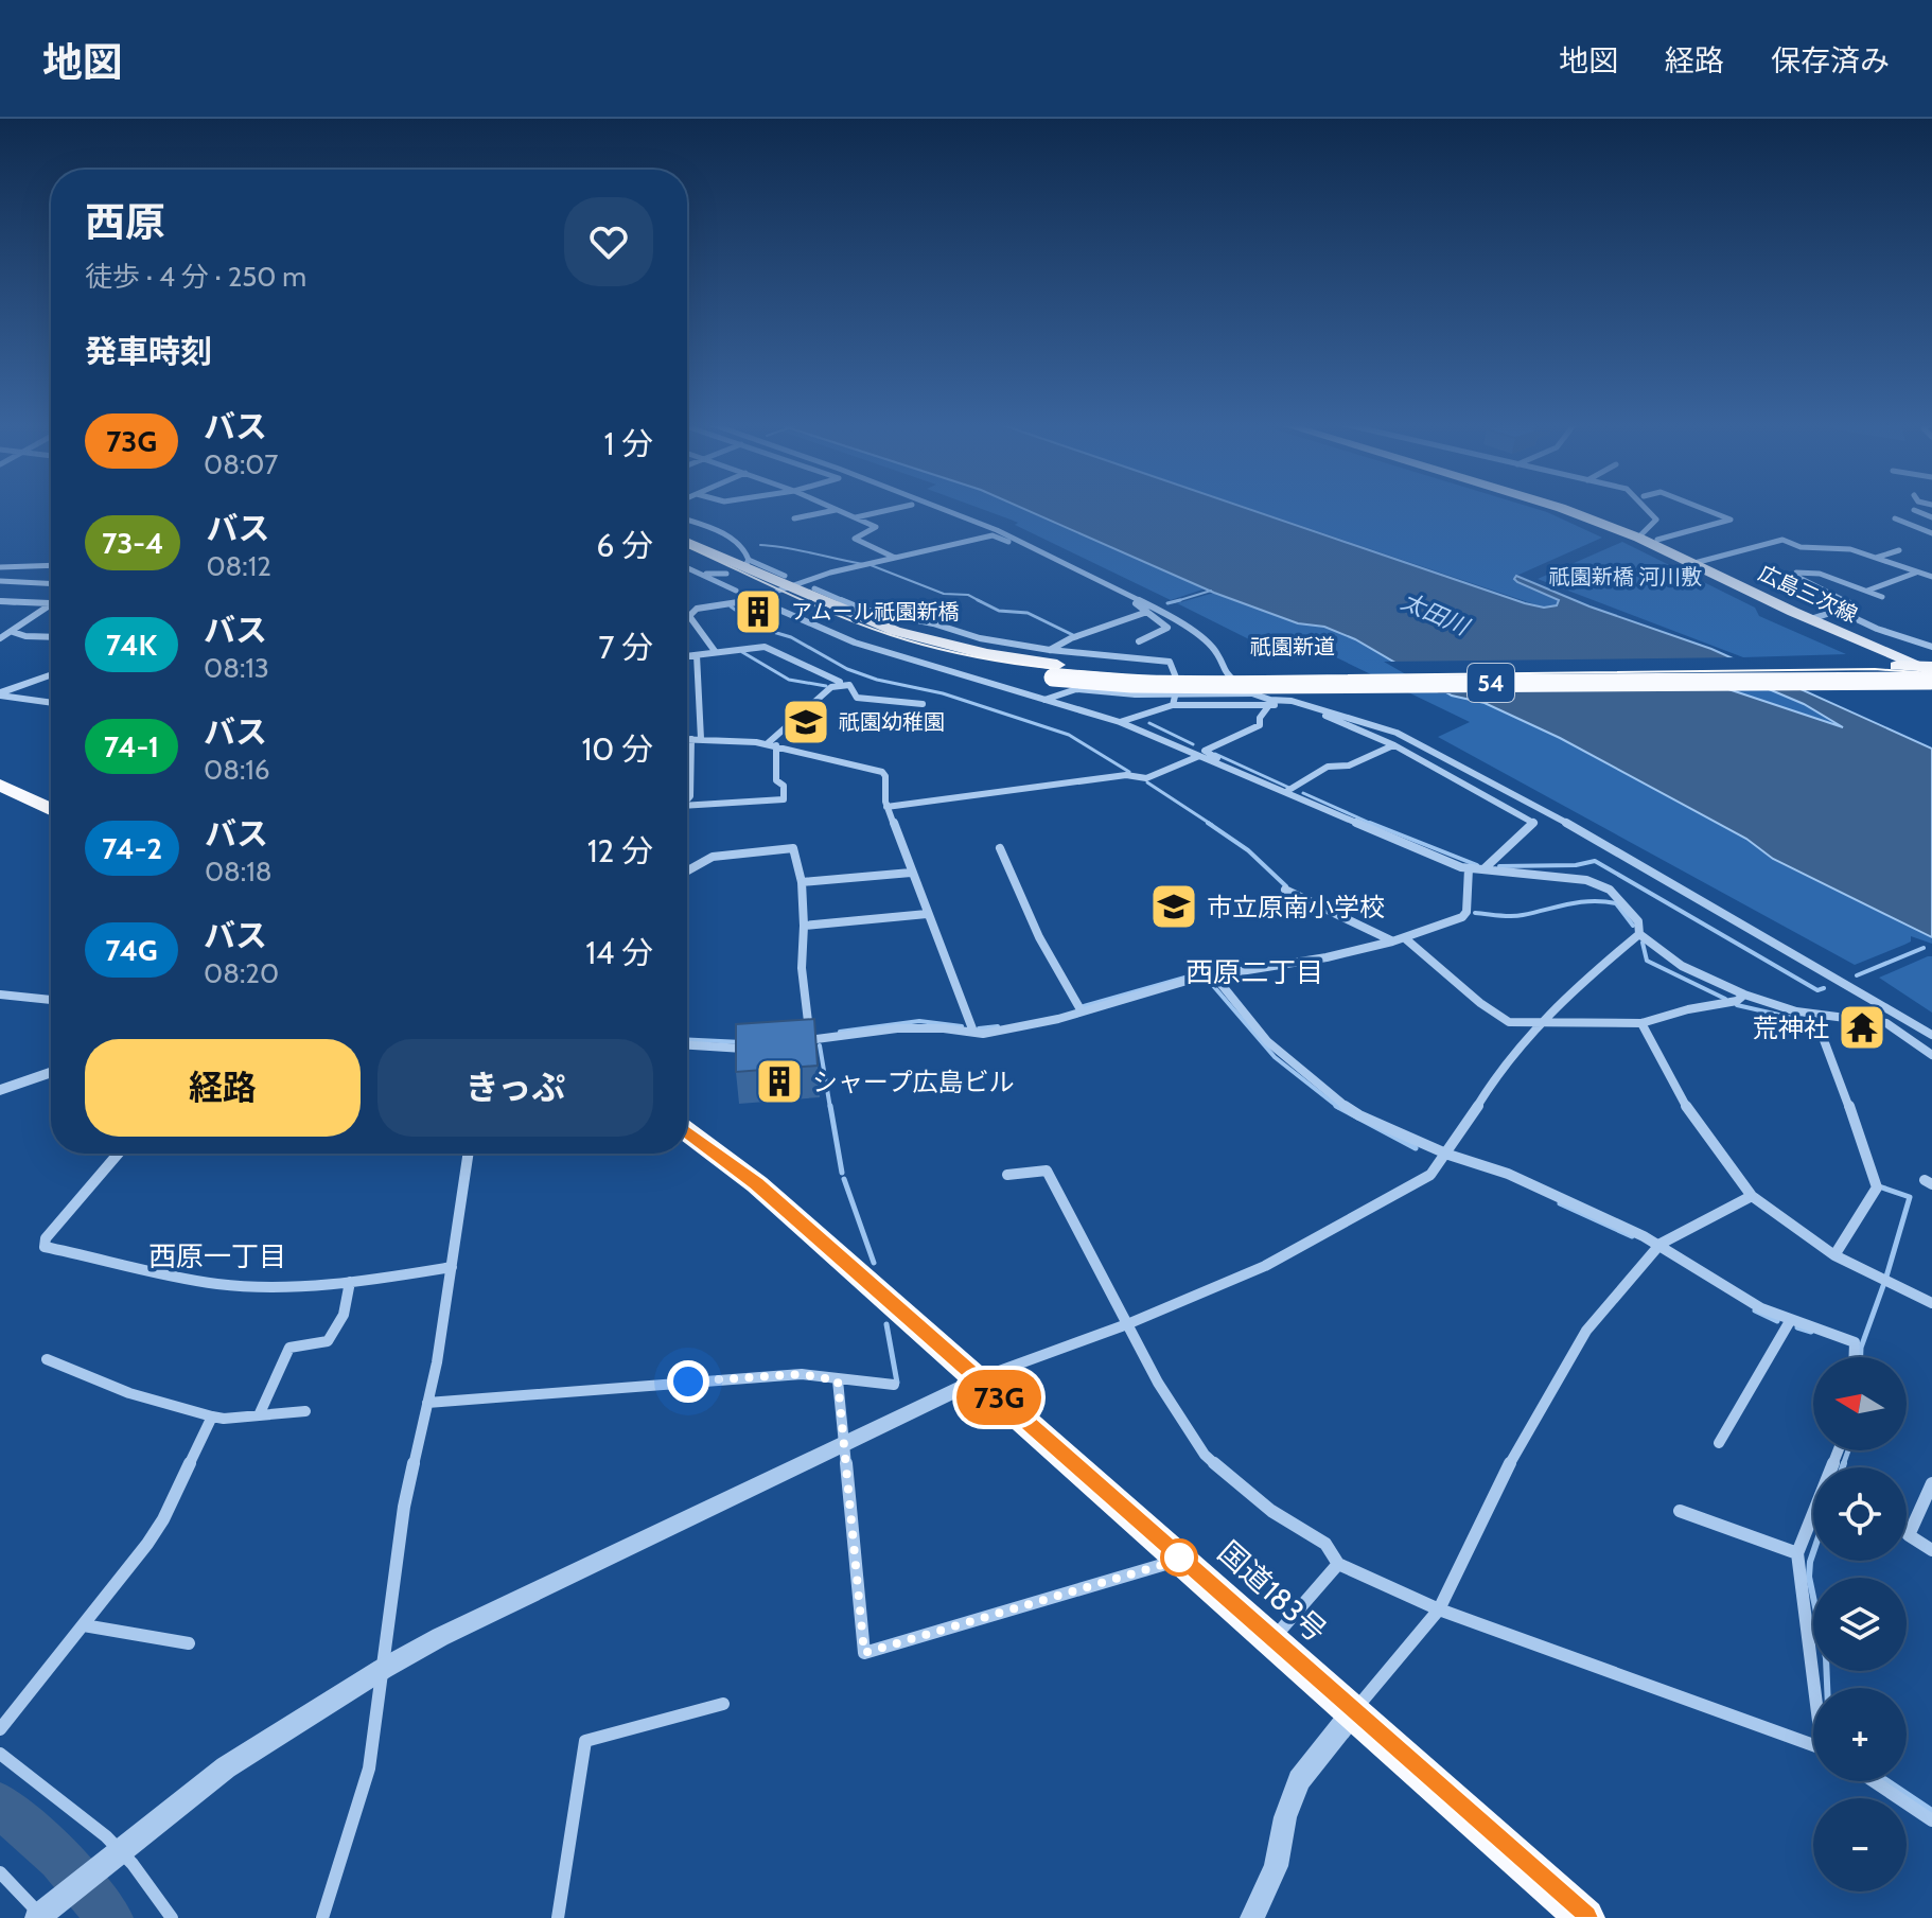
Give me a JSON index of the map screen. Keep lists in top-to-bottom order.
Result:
{
  "streets": {
    "highway": ["祇園新道", "54", "国道183号"],
    "main road": ["広島三次線"]
  },
  "crossings": [
    ["広島三次線", "祇園新道"]
  ],
  "districts": ["西原二丁目", "西原一丁目"],
  "water": ["太田川"],
  "parks": ["祇園新橋 河川敷"],
  "places": {
    "building": ["アムール祇園新橋", "シャープ広島ビル"],
    "school or university": ["祇園幼稚園", "市立原南小学校"],
    "temple": ["荒神社"]
  },
  "lines": ["bus line 73G"],
  "north": "left",
  "page": {
    "header": "地図",
    "nav": ["地図", "経路", "保存済み"],
    "on_map": "73G",
    "heading": [
      ["西原", "徒歩 · 4 分 · 250 m"],
      "発車時刻"
    ],
    "list": [
      {
        "mark": "73G",
        "name": "バス",
        "note": "08:07",
        "value": "1 分"
      },
      {
        "mark": "73-4",
        "name": "バス",
        "note": "08:12",
        "value": "6 分"
      },
      {
        "mark": "74K",
        "name": "バス",
        "note": "08:13",
        "value": "7 分"
      },
      {
        "mark": "74-1",
        "name": "バス",
        "note": "08:16",
        "value": "10 分"
      },
      {
        "mark": "74-2",
        "name": "バス",
        "note": "08:18",
        "value": "12 分"
      },
      {
        "mark": "74G",
        "name": "バス",
        "note": "08:20",
        "value": "14 分"
      }
    ],
    "buttons": ["経路", "きっぷ"],
    "map_buttons": ["+", "−"]
  }
}
